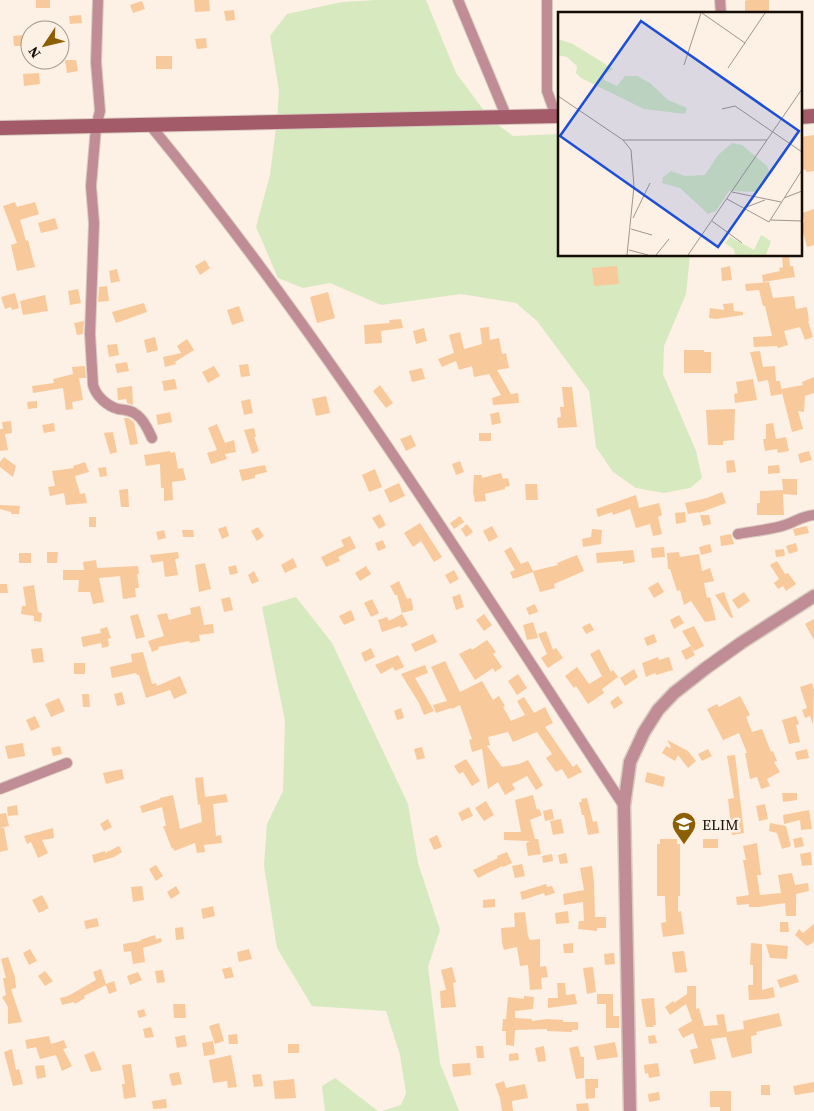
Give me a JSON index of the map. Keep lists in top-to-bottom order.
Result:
{
  "places": {
    "school or university": ["ELIM"]
  },
  "north": "bottom left"
}
